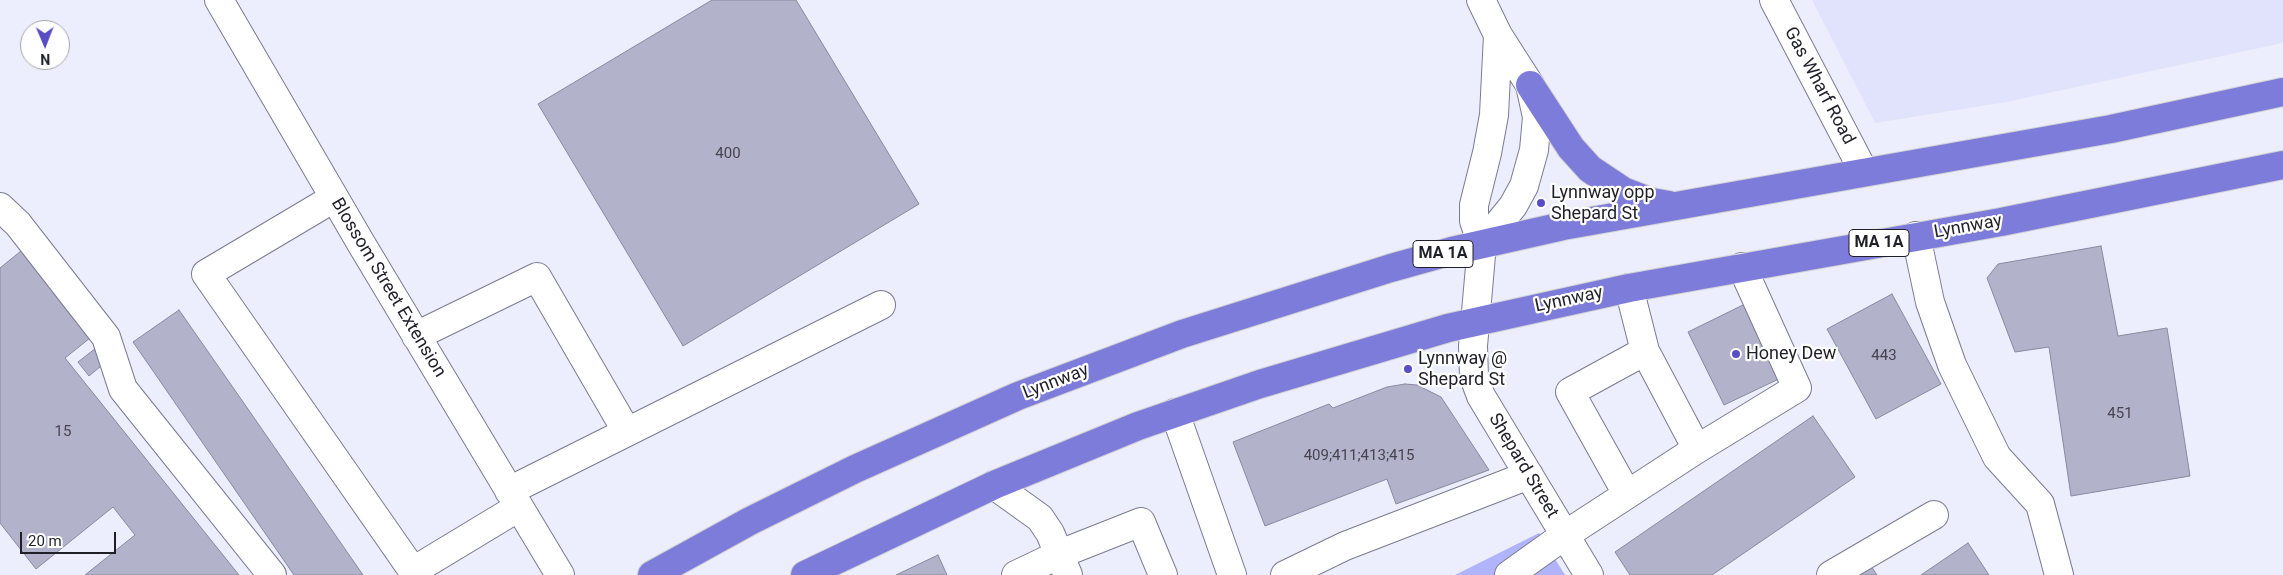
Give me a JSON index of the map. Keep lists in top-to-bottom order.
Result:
{
  "streets": {
    "highway": ["Lynnway", "MA 1A"],
    "street": ["Gas Wharf Road", "Blossom Street Extension", "Shepard Street"]
  },
  "crossings": [
    ["Gas Wharf Road", "Lynnway"],
    ["Lynnway", "Shepard Street"]
  ],
  "places": ["Lynnway opp Shepard St", "Honey Dew", "Lynnway @ Shepard St"],
  "house_numbers": [
    "400",
    "443",
    "451",
    "15",
    "409;411;413;415"
  ],
  "scale_bar": "20 m",
  "north": "bottom"
}
